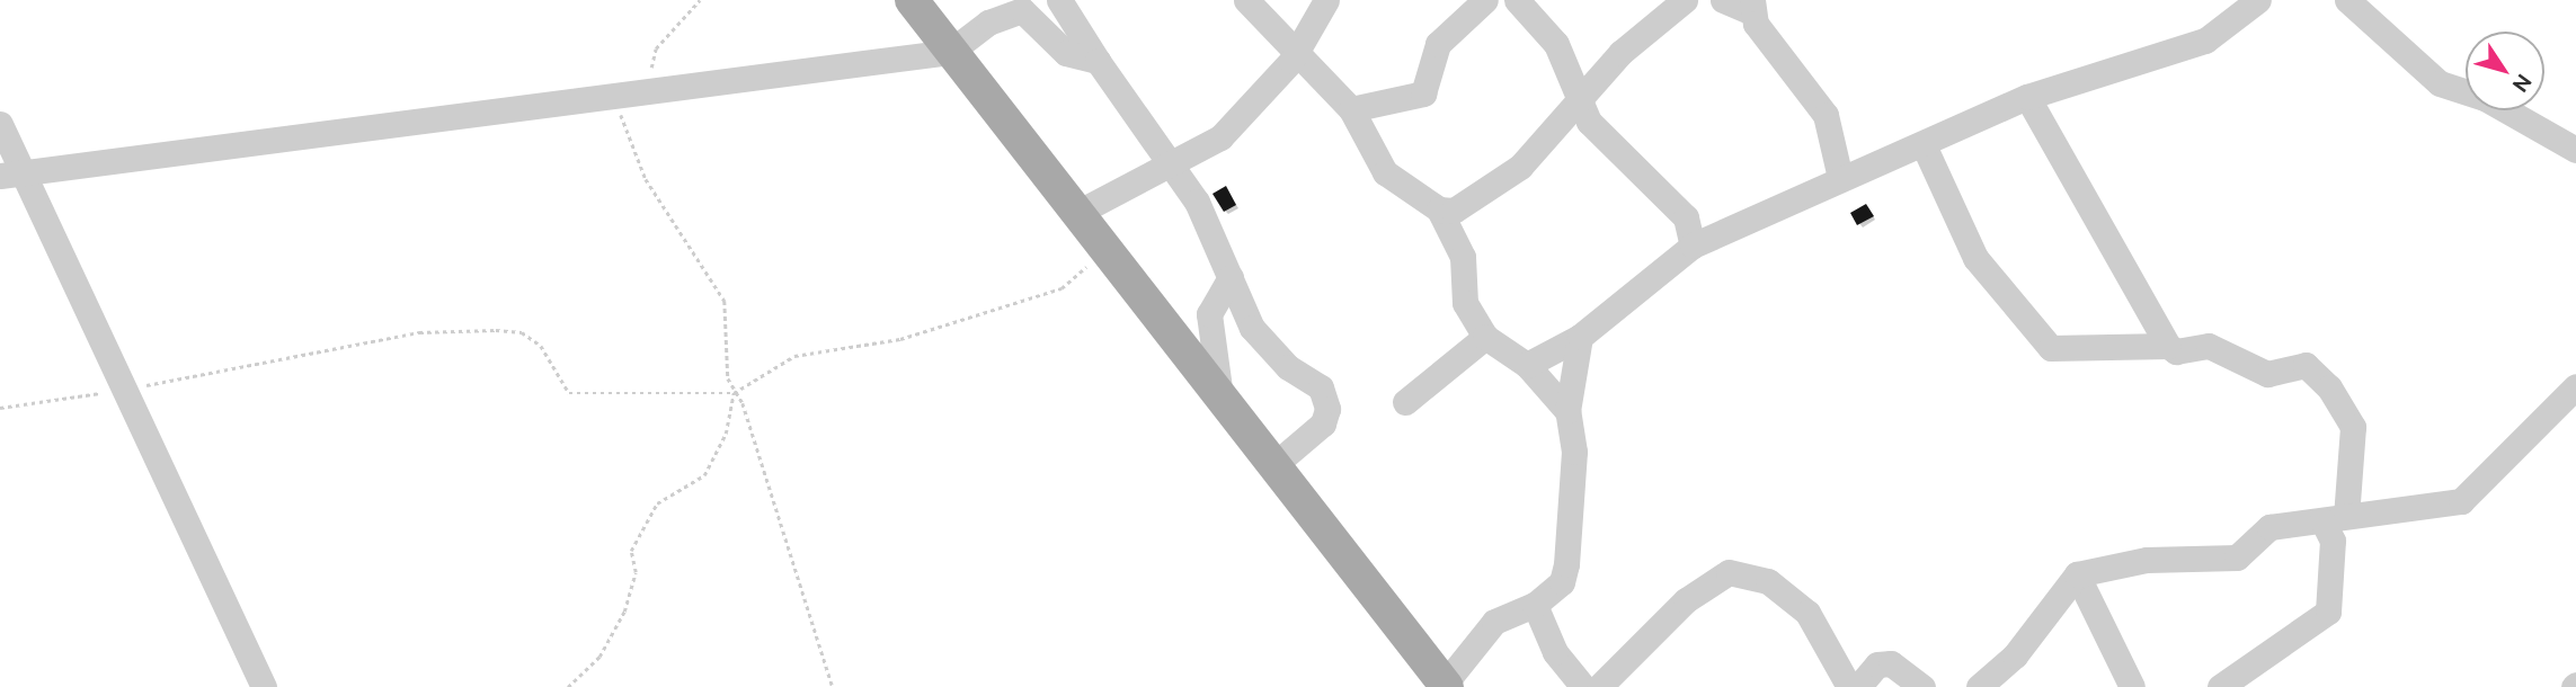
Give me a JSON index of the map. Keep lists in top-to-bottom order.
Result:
{
  "north": "bottom right"
}
